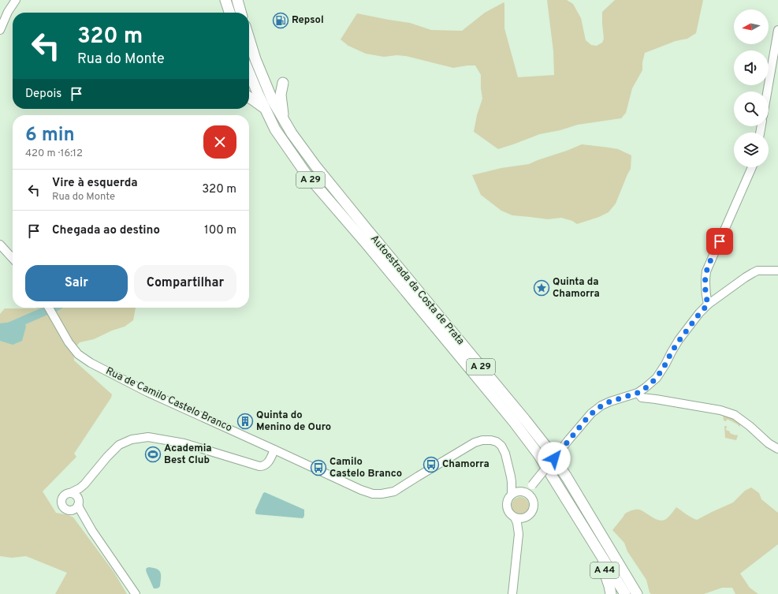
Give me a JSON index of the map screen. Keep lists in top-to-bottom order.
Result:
{
  "streets": {
    "highway": ["A 29", "Autoestrada da Costa de Prata", "A 44"],
    "main road": ["Rua de Camilo Castelo Branco"]
  },
  "crossings": [
    ["Autoestrada da Costa de Prata", "A 44"]
  ],
  "places": {
    "fuel station": ["Repsol"],
    "place": ["Quinta da Chamorra"],
    "building": ["Quinta do Menino de Ouro"],
    "sports": ["Academia Best Club"],
    "bus stop": ["Chamorra", "Camilo Castelo Branco"]
  },
  "north": "left",
  "page": {
    "turn": ["320 m", "Rua do Monte"],
    "then": "Depois",
    "heading": ["6 min", "420 m · 16:12"],
    "list": [
      {
        "name": "Vire à esquerda",
        "note": "Rua do Monte",
        "value": "320 m"
      },
      {
        "name": "Chegada ao destino",
        "value": "100 m"
      }
    ],
    "buttons": ["Sair", "Compartilhar"]
  }
}
